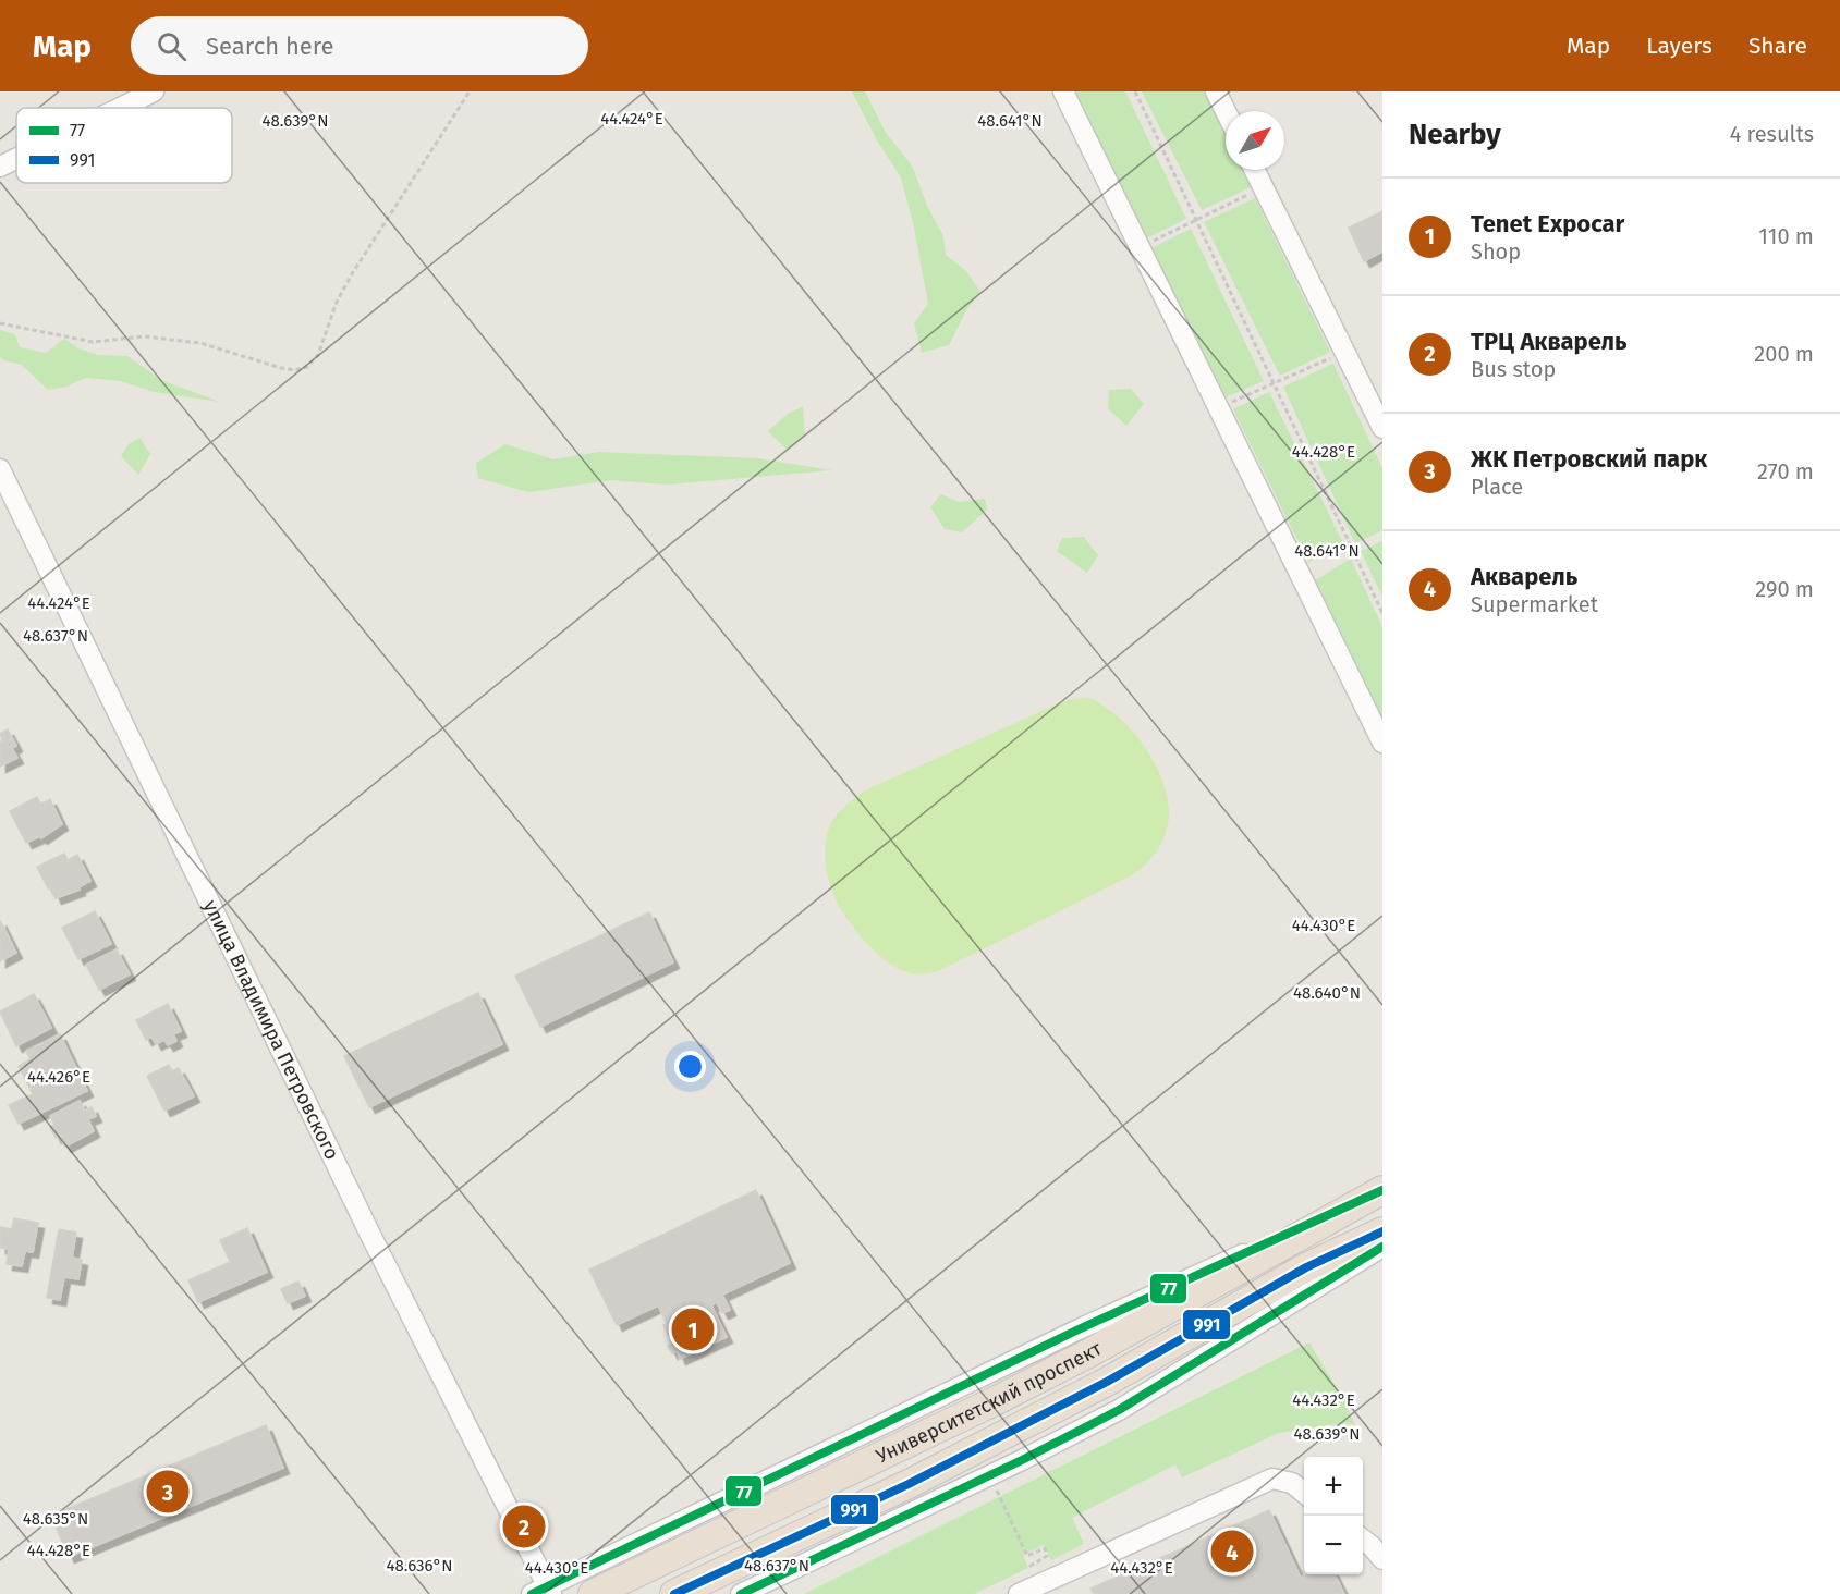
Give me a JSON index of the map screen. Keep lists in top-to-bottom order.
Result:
{
  "streets": {
    "highway": ["Университетский проспект"],
    "street": ["улица Владимира Петровского"]
  },
  "crossings": [
    ["улица Владимира Петровского", "Университетский проспект"]
  ],
  "lines": ["transit line 77", "transit line 991"],
  "legend": ["77", "991"],
  "north": "top right",
  "page": {
    "header": "Map",
    "search": "Search here",
    "nav": ["Map", "Layers", "Share"],
    "heading": ["Nearby", "4 results"],
    "list": [
      {
        "mark": "1",
        "name": "Tenet Expocar",
        "note": "Shop",
        "value": "110 m"
      },
      {
        "mark": "2",
        "name": "ТРЦ Акварель",
        "note": "Bus stop",
        "value": "200 m"
      },
      {
        "mark": "3",
        "name": "ЖК Петровский парк",
        "note": "Place",
        "value": "270 m"
      },
      {
        "mark": "4",
        "name": "Акварель",
        "note": "Supermarket",
        "value": "290 m"
      }
    ],
    "pins": [
      "1",
      "3",
      "2",
      "4"
    ],
    "map_buttons": ["+", "−"]
  },
  "coordinates": [
    "44.424°E",
    "48.639°N",
    "48.641°N",
    "44.428°E",
    "48.637°N",
    "44.430°E",
    "48.640°N",
    "44.426°E",
    "44.432°E",
    "48.635°N",
    "48.636°N"
  ]
}
